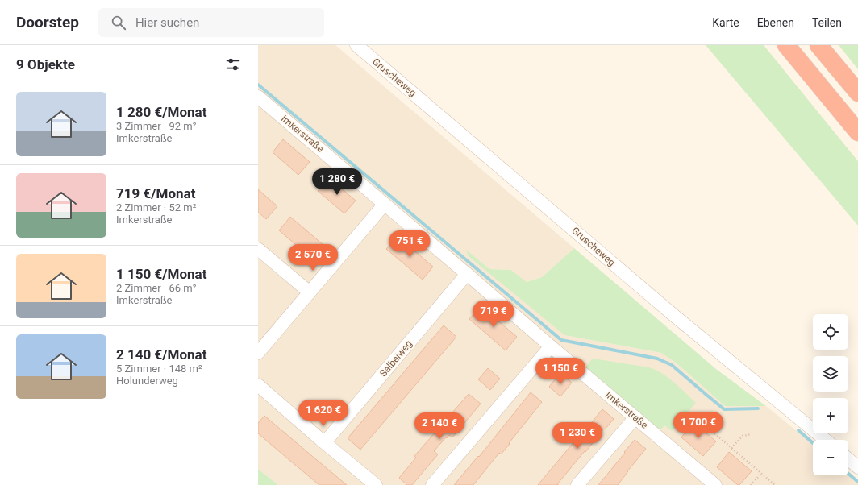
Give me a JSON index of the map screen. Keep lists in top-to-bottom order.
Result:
{
  "streets": {
    "street": ["Gruscheweg", "Imkerstraße", "Salbeiweg"]
  },
  "crossings": [
    ["Imkerstraße", "Salbeiweg"]
  ],
  "page": {
    "header": "Doorstep",
    "search": "Hier suchen",
    "nav": ["Karte", "Ebenen", "Teilen"],
    "heading": "9 Objekte",
    "list": [
      {
        "name": "1 280 €/Monat",
        "note": "3 Zimmer · 92 m² · Imkerstraße"
      },
      {
        "name": "719 €/Monat",
        "note": "2 Zimmer · 52 m² · Imkerstraße"
      },
      {
        "name": "1 150 €/Monat",
        "note": "2 Zimmer · 66 m² · Imkerstraße"
      },
      {
        "name": "2 140 €/Monat",
        "note": "5 Zimmer · 148 m² · Holunderweg"
      }
    ],
    "price": [
      "1 280 €",
      "751 €",
      "2 570 €",
      "719 €",
      "1 150 €",
      "1 620 €",
      "1 700 €",
      "2 140 €",
      "1 230 €"
    ],
    "map_buttons": ["+", "−"]
  }
}
